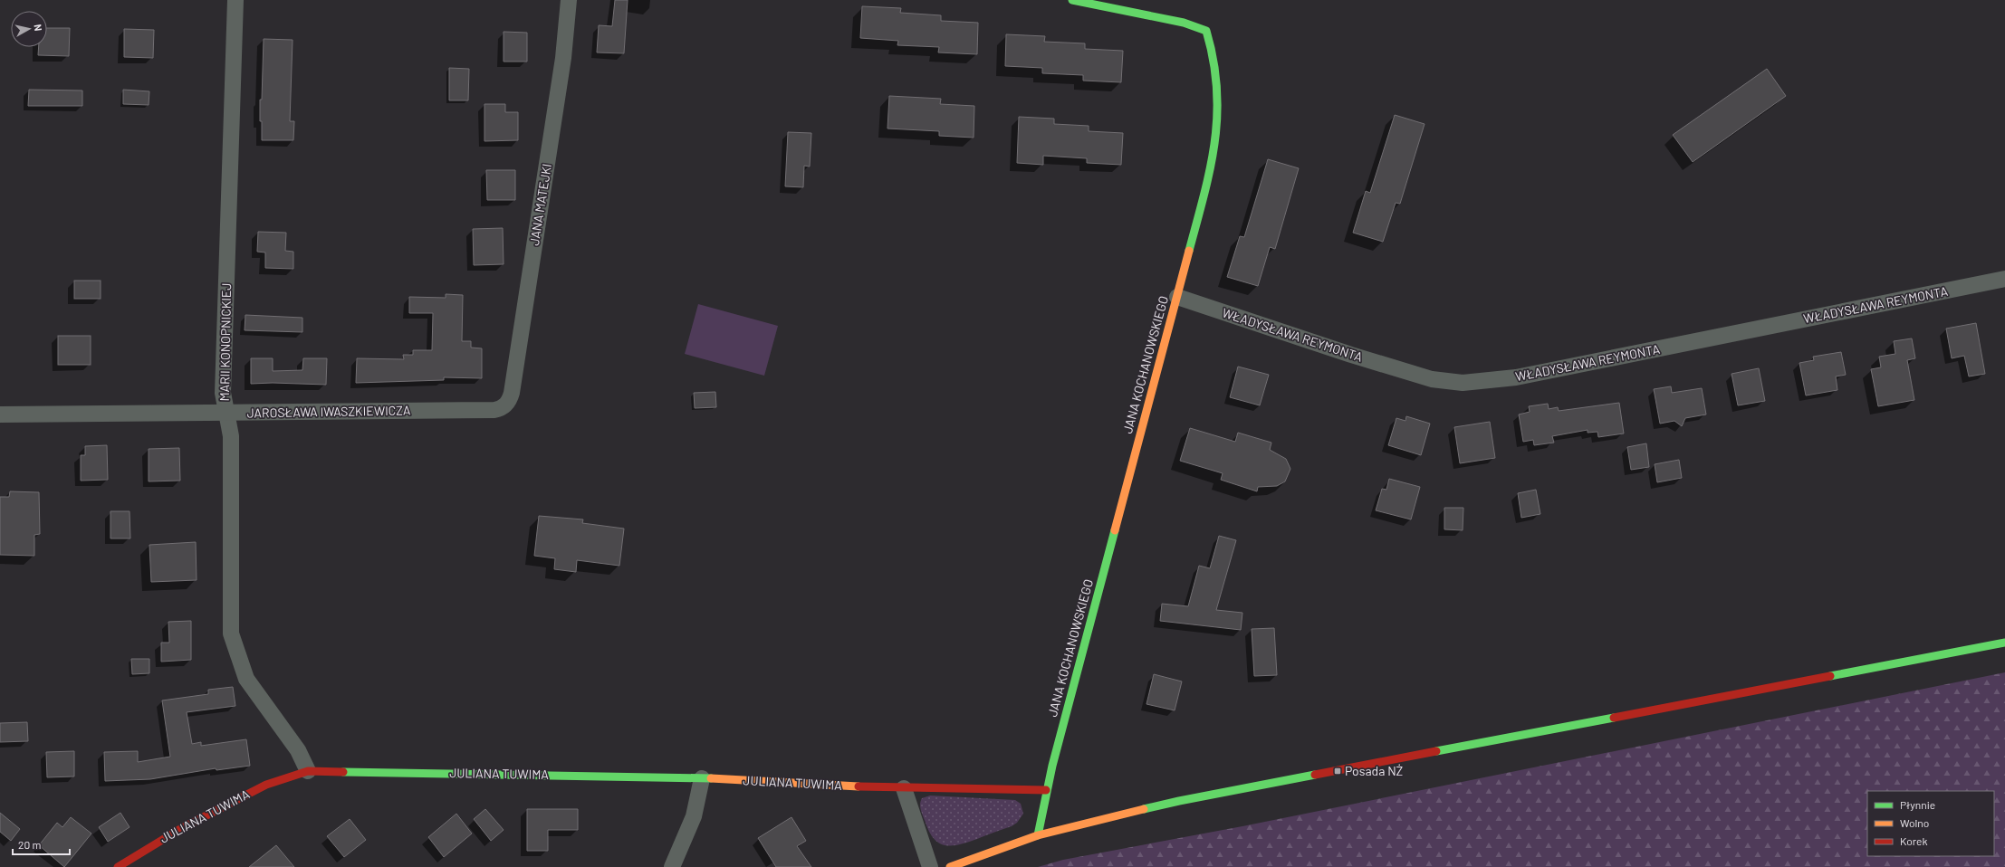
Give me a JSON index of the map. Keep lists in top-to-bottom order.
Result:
{
  "streets": {
    "street": [
      "JANA MATEJKI",
      "WŁADYSŁAWA REYMONTA",
      "MARII KONOPNICKIEJ",
      "JANA KOCHANOWSKIEGO",
      "JAROSŁAWA IWASZKIEWICZA",
      "JULIANA TUWIMA"
    ]
  },
  "crossings": [
    ["JANA MATEJKI", "JAROSŁAWA IWASZKIEWICZA"],
    ["WŁADYSŁAWA REYMONTA", "JANA KOCHANOWSKIEGO"],
    ["MARII KONOPNICKIEJ", "JAROSŁAWA IWASZKIEWICZA"],
    ["MARII KONOPNICKIEJ", "JULIANA TUWIMA"],
    ["JANA KOCHANOWSKIEGO", "JULIANA TUWIMA"]
  ],
  "places": {
    "transit": ["Posada NŻ"]
  },
  "legend": ["Płynnie", "Wolno", "Korek"],
  "scale_bar": "20 m",
  "north": "right"
}
